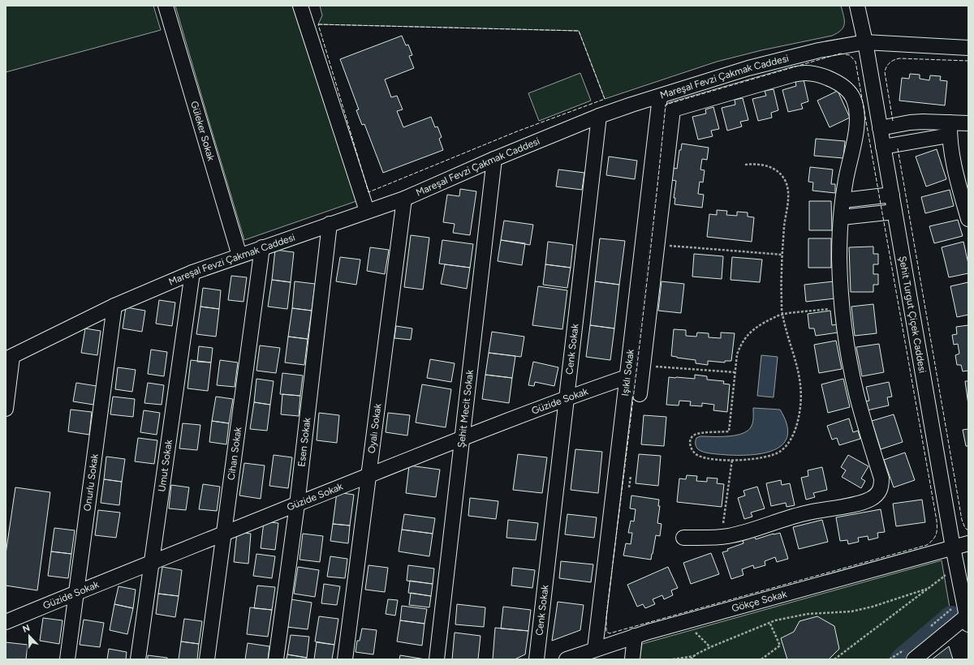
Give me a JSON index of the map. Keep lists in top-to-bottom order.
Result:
{
  "streets": {
    "street": [
      "Mareşal Fevzi Çakmak Caddesi",
      "Güleker Sokak",
      "Şehit Turgut Çiçek Caddesi",
      "Cenk Sokak",
      "Işıklı Sokak",
      "Güzide Sokak",
      "Şehit Mecit Sokak",
      "Oyalı Sokak",
      "Esen Sokak",
      "Cihan Sokak",
      "Umut Sokak",
      "Onurlu Sokak",
      "Gökçe Sokak"
    ]
  },
  "crossings": [
    ["Mareşal Fevzi Çakmak Caddesi", "Güleker Sokak"],
    ["Mareşal Fevzi Çakmak Caddesi", "Şehit Turgut Çiçek Caddesi"],
    ["Mareşal Fevzi Çakmak Caddesi", "Cenk Sokak"],
    ["Mareşal Fevzi Çakmak Caddesi", "Işıklı Sokak"],
    ["Mareşal Fevzi Çakmak Caddesi", "Şehit Mecit Sokak"],
    ["Mareşal Fevzi Çakmak Caddesi", "Oyalı Sokak"],
    ["Mareşal Fevzi Çakmak Caddesi", "Esen Sokak"],
    ["Mareşal Fevzi Çakmak Caddesi", "Cihan Sokak"],
    ["Mareşal Fevzi Çakmak Caddesi", "Umut Sokak"],
    ["Mareşal Fevzi Çakmak Caddesi", "Onurlu Sokak"],
    ["Şehit Turgut Çiçek Caddesi", "Gökçe Sokak"],
    ["Cenk Sokak", "Güzide Sokak"],
    ["Işıklı Sokak", "Güzide Sokak"],
    ["Işıklı Sokak", "Gökçe Sokak"],
    ["Güzide Sokak", "Şehit Mecit Sokak"],
    ["Güzide Sokak", "Oyalı Sokak"],
    ["Güzide Sokak", "Esen Sokak"],
    ["Güzide Sokak", "Cihan Sokak"],
    ["Güzide Sokak", "Umut Sokak"],
    ["Güzide Sokak", "Onurlu Sokak"]
  ],
  "north": "top"
}
